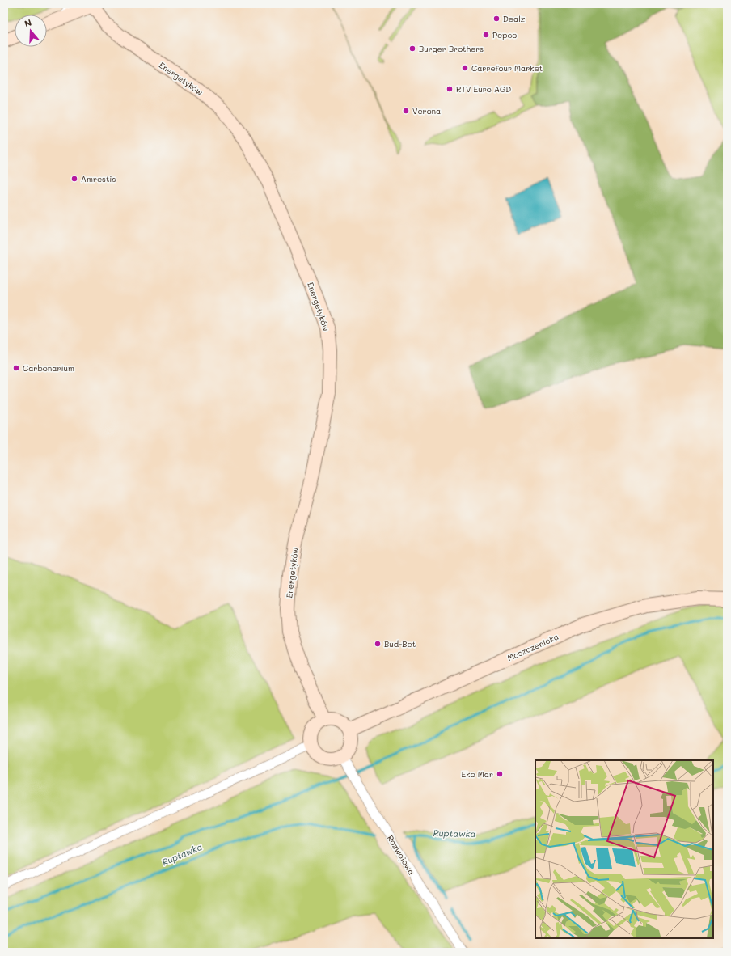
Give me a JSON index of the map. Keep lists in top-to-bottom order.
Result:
{
  "streets": {
    "street": ["Energetyków", "Moszczenicka", "Rozwojowa"]
  },
  "crossings": [
    ["Energetyków", "Moszczenicka"],
    ["Energetyków", "Rozwojowa"],
    ["Moszczenicka", "Rozwojowa"]
  ],
  "water": ["Ruptawka"],
  "places": [
    "Dealz",
    "Pepco",
    "Burger Brothers",
    "Carrefour Market",
    "RTV Euro AGD",
    "Verona",
    "Amrestis",
    "Carbonarium",
    "Bud-Bet",
    "Eko Mar"
  ],
  "north": "top"
}
